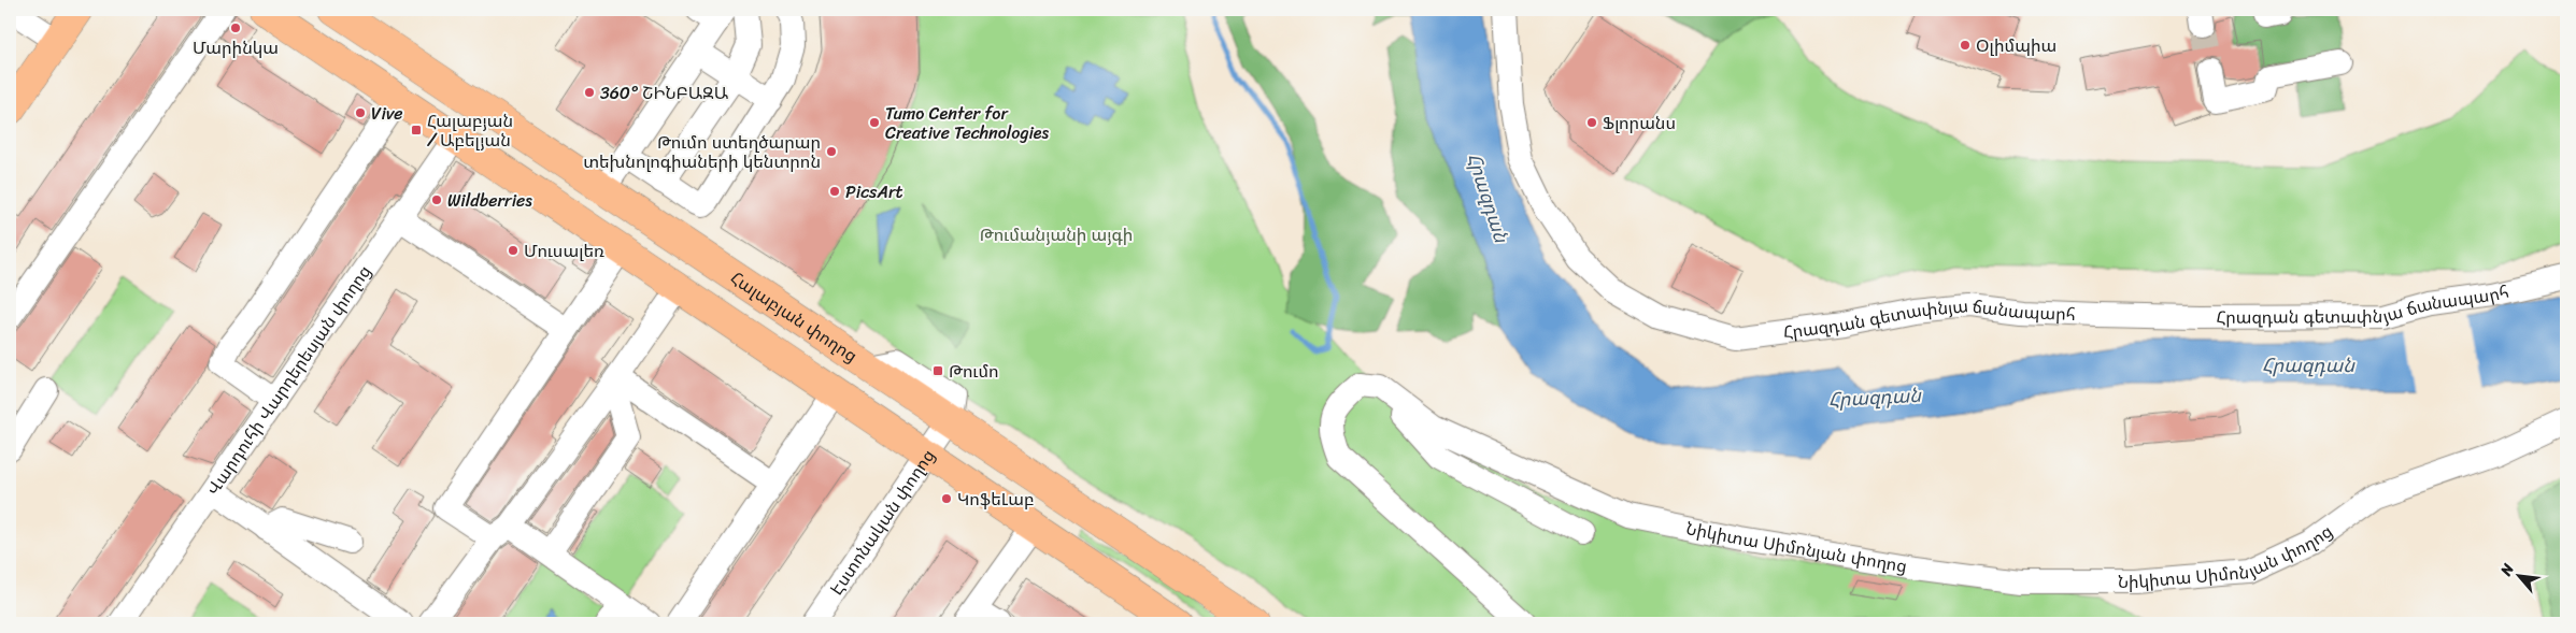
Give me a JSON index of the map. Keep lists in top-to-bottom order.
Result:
{
  "streets": {
    "main road": ["Հալաբյան փողոց"],
    "street": [
      "Հրազդան գետափնյա ճանապարհ",
      "Վարդուհի Վարդերեսյան փողոց",
      "Էստոնական փողոց",
      "Նիկիտա Սիմոնյան փողոց"
    ]
  },
  "crossings": [
    ["Հալաբյան փողոց", "Էստոնական փողոց"]
  ],
  "water": ["Հրազդան"],
  "parks": ["Թումանյանի այգի"],
  "places": {
    "other": [
      "Մարինկա",
      "Օլիմպիա",
      "360° ՇԻՆԲԱԶԱ",
      "Vive",
      "Tumo Center for Creative Technologies",
      "Ֆլորանս",
      "Թումո ստեղծարար տեխնոլոգիաների կենտրոն",
      "PicsArt",
      "Wildberries",
      "Մուսալեռ",
      "ԿոֆեԼաբ"
    ],
    "transit": ["Հալաբյան / Աբելյան", "Թումո"]
  },
  "north": "top left"
}
